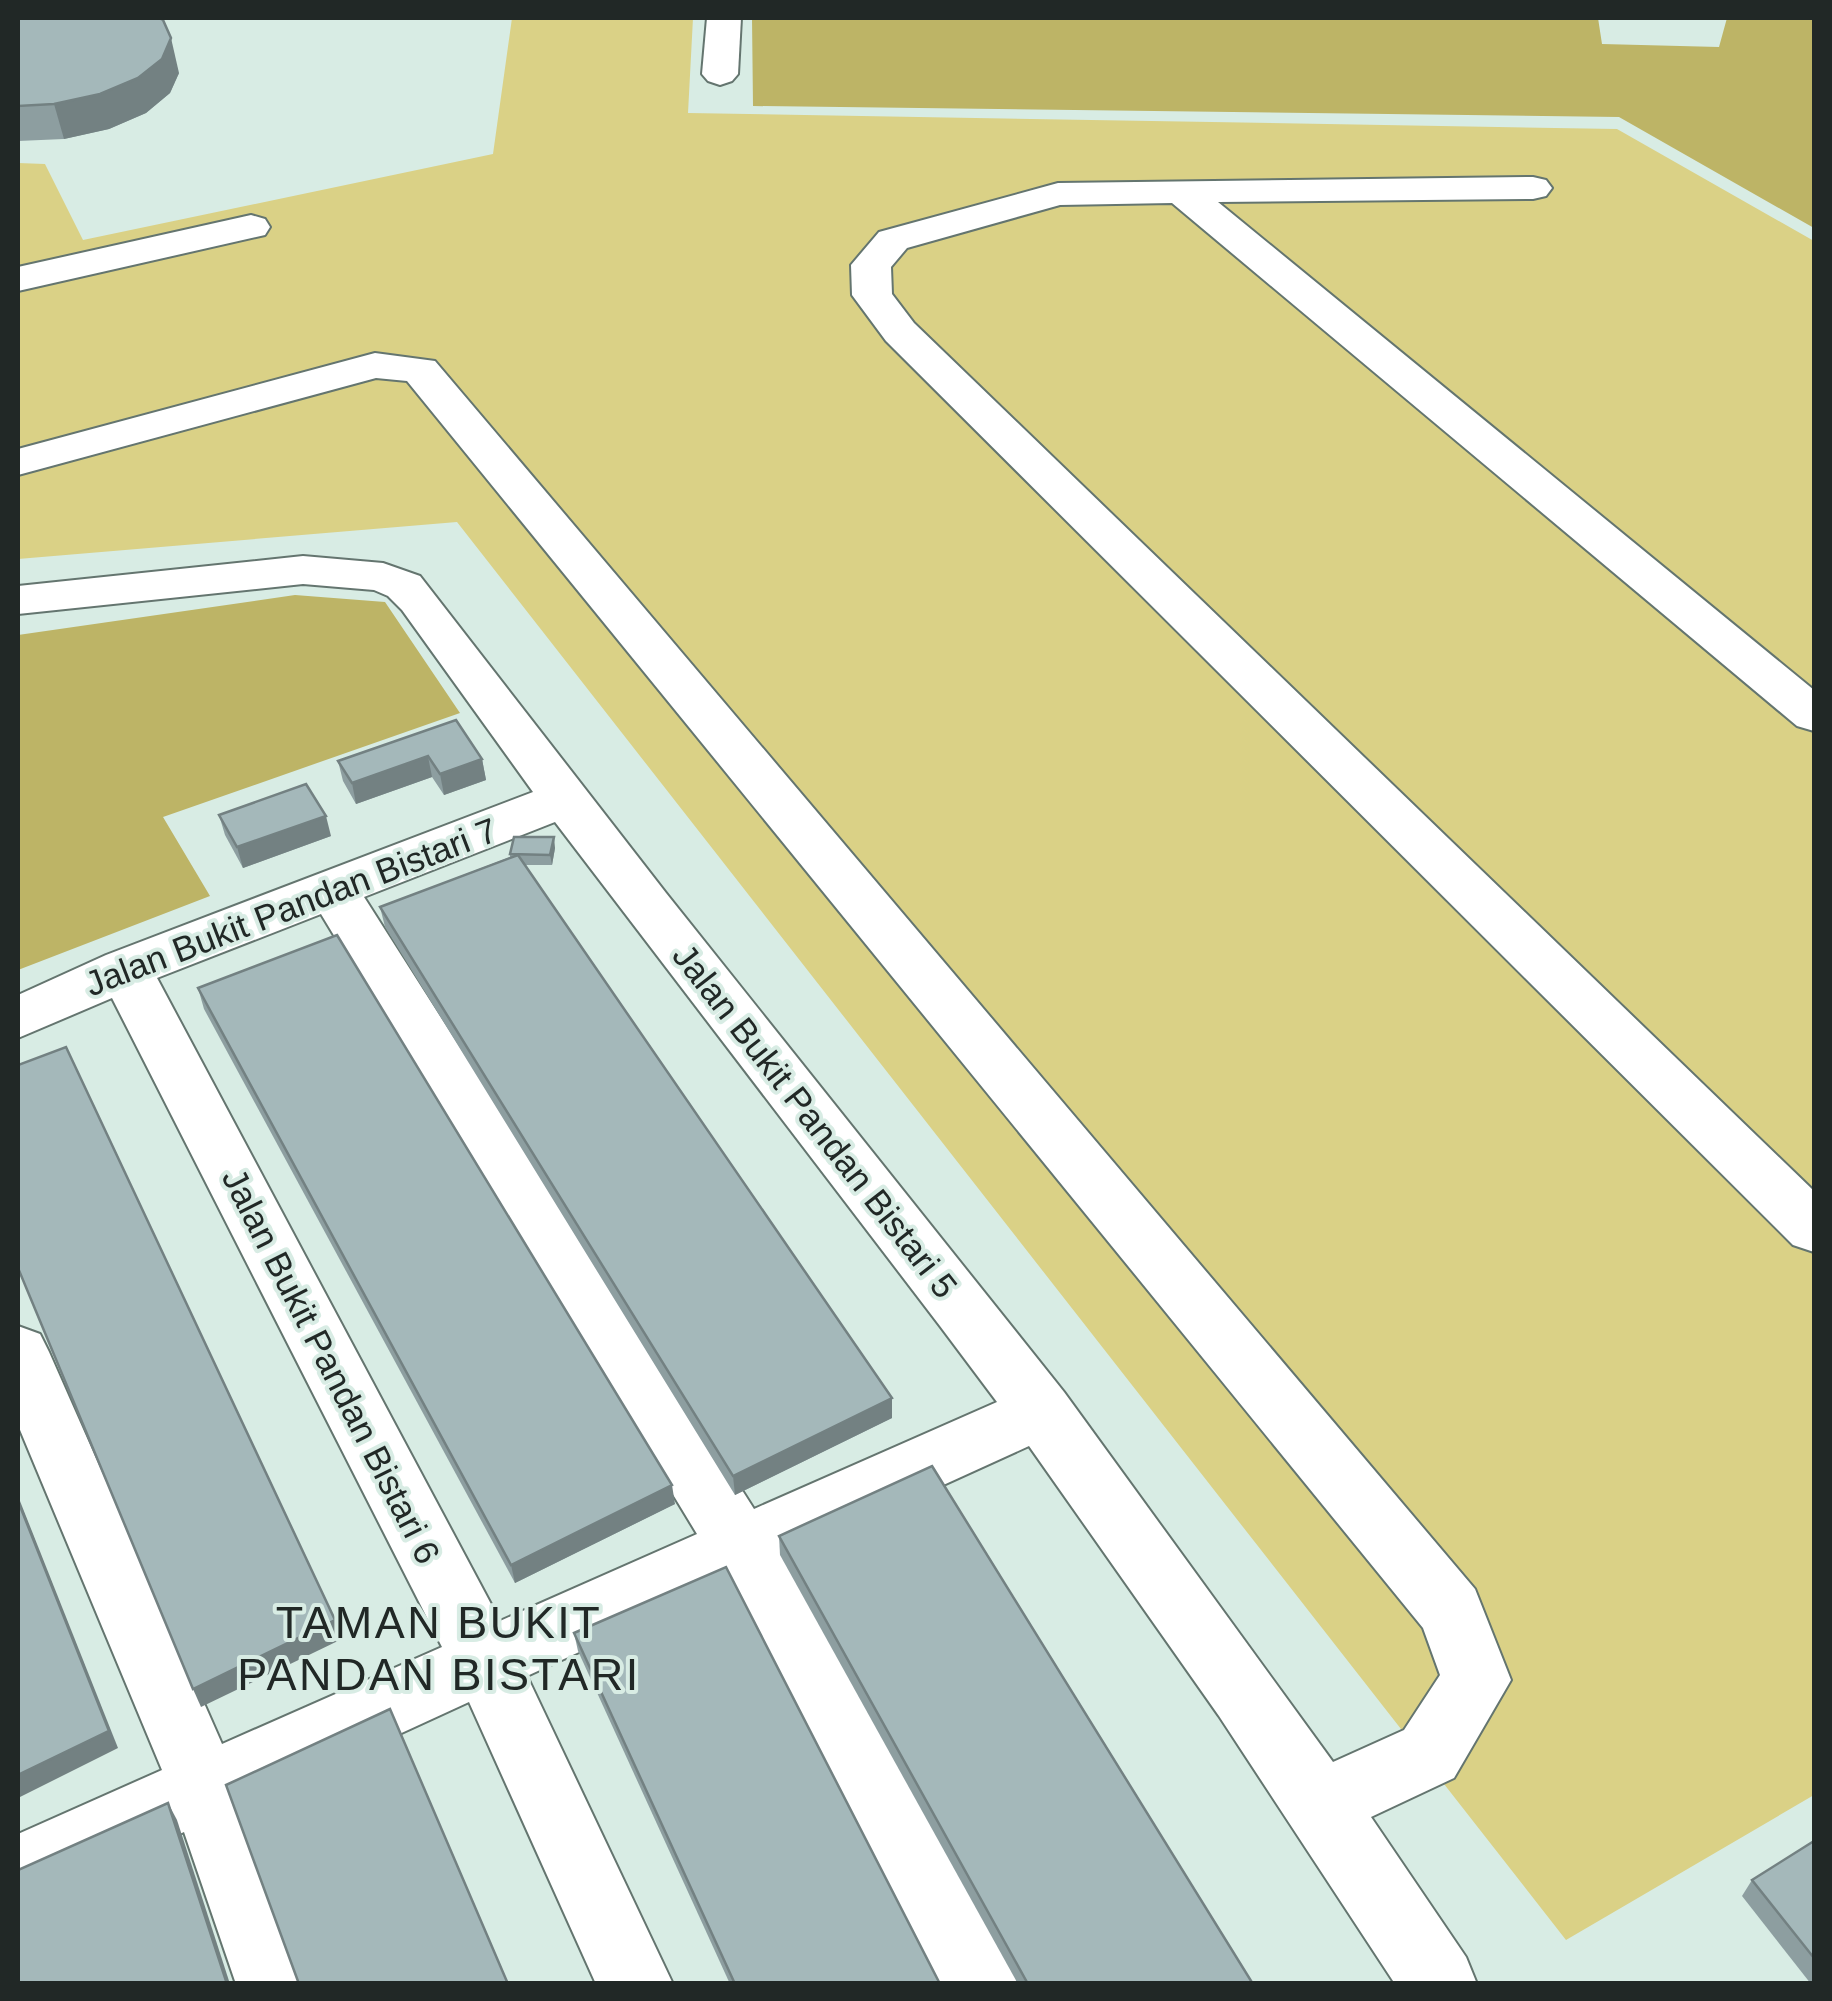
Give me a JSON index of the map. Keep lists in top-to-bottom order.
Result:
{
  "streets": {
    "street": ["Jalan Bukit Pandan Bistari 7", "Jalan Bukit Pandan Bistari 5", "Jalan Bukit Pandan Bistari 6"]
  },
  "crossings": [
    ["Jalan Bukit Pandan Bistari 7", "Jalan Bukit Pandan Bistari 5"],
    ["Jalan Bukit Pandan Bistari 7", "Jalan Bukit Pandan Bistari 6"]
  ],
  "districts": ["TAMAN BUKIT PANDAN BISTARI"]
}
